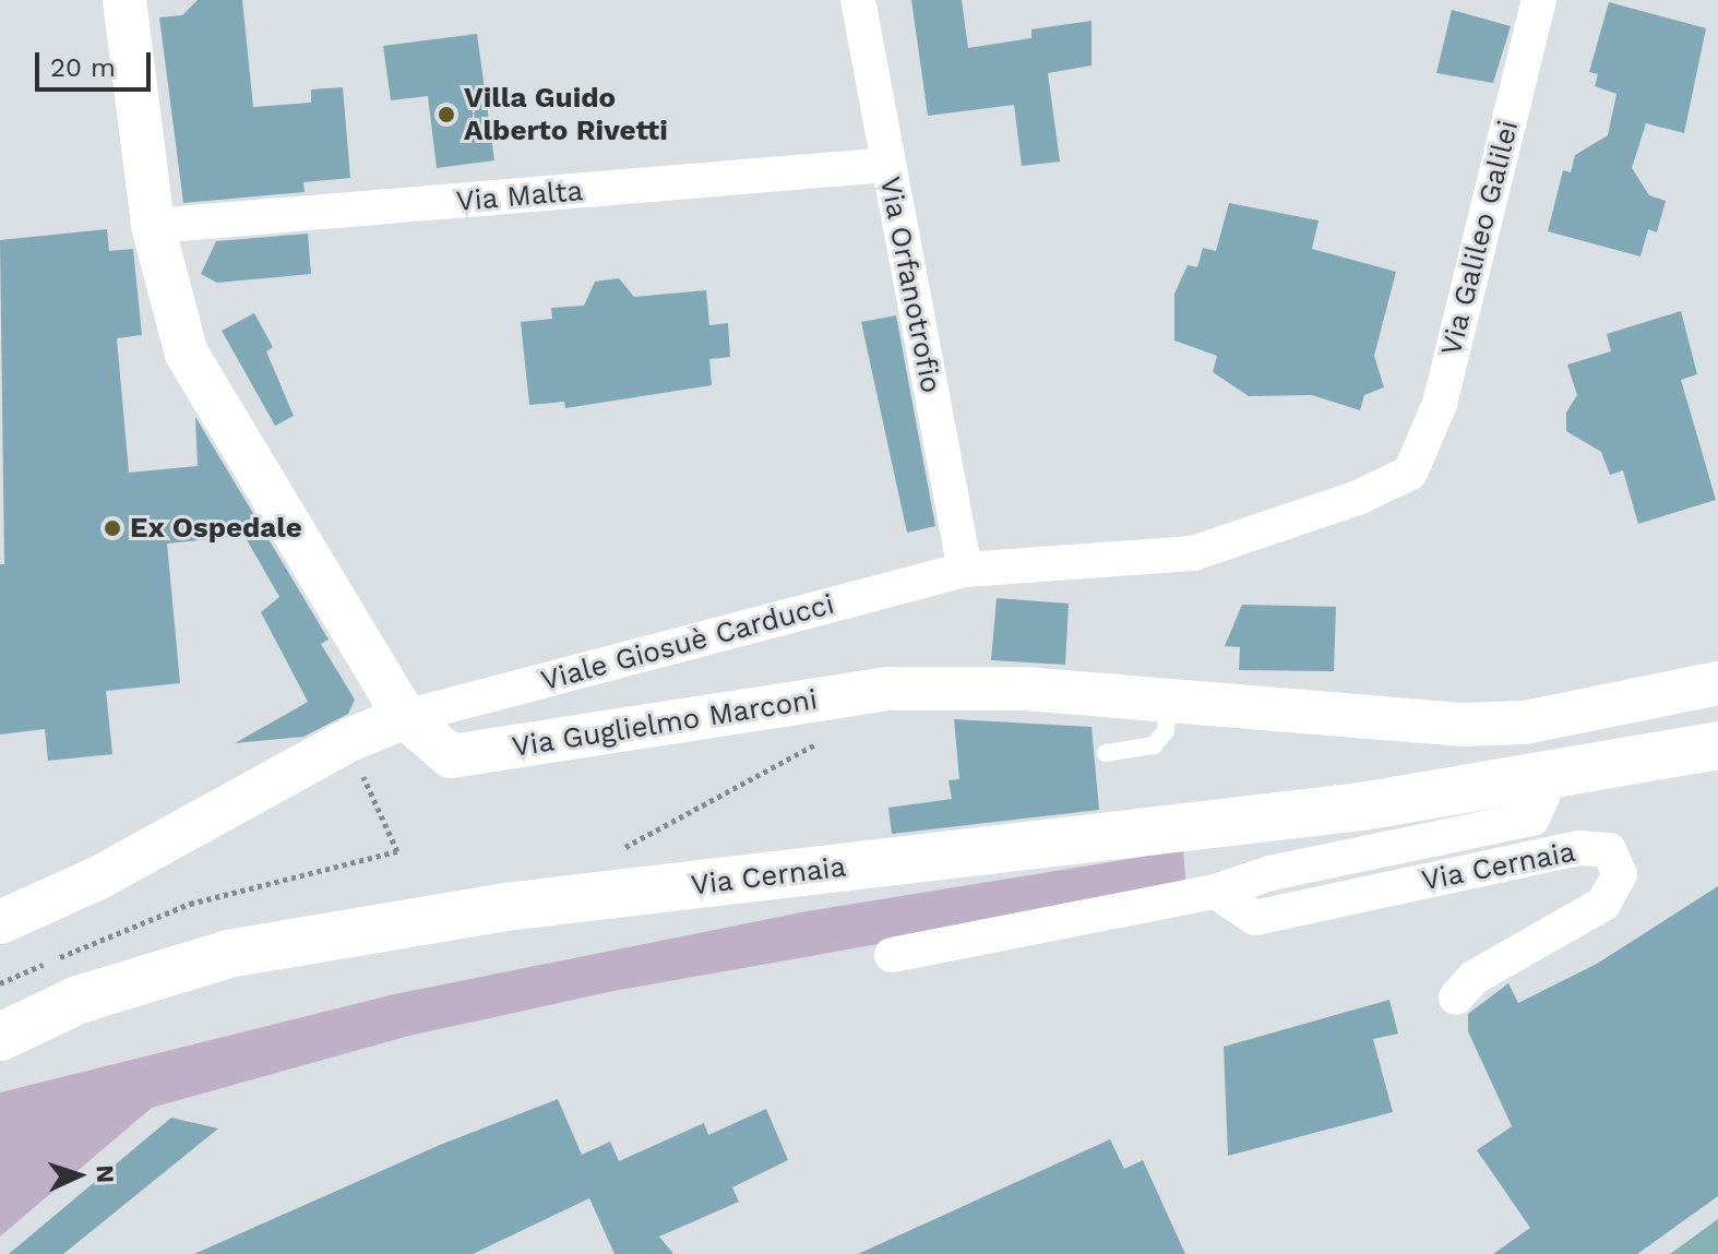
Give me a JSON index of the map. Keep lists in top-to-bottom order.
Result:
{
  "streets": {
    "main road": ["Via Cernaia"],
    "street": [
      "Via Malta",
      "Via Galileo Galilei",
      "Via Orfanotrofio",
      "Viale Giosuè Carducci",
      "Via Guglielmo Marconi"
    ]
  },
  "crossings": [
    ["Via Malta", "Via Orfanotrofio"],
    ["Via Malta", "Via Guglielmo Marconi"],
    ["Via Galileo Galilei", "Viale Giosuè Carducci"],
    ["Via Orfanotrofio", "Viale Giosuè Carducci"],
    ["Viale Giosuè Carducci", "Via Guglielmo Marconi"]
  ],
  "places": ["Villa Guido Alberto Rivetti", "Ex Ospedale"],
  "scale_bar": "20 m",
  "north": "right"
}
